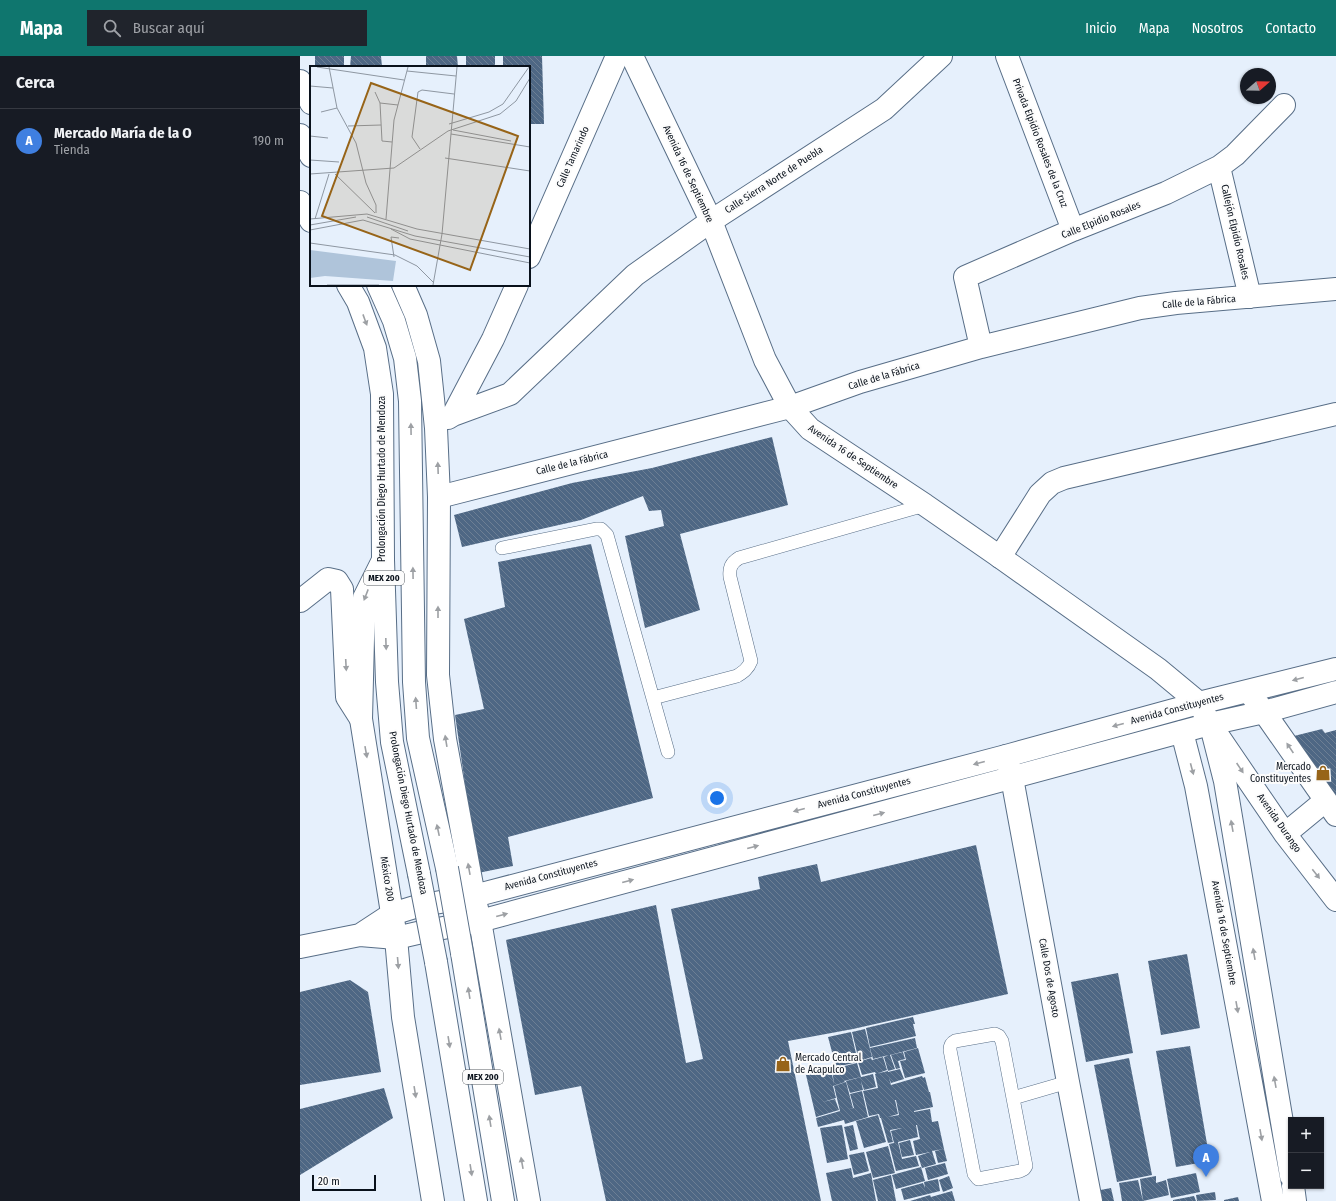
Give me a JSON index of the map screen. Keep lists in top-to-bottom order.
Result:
{
  "streets": {
    "street": [
      "Privada Elpidio Rosales de la Cruz",
      "Calle Tamarindo",
      "Avenida 16 de Septiembre",
      "Calle Sierra Norte de Puebla",
      "Calle Elpidio Rosales",
      "Callejón Elpidio Rosales",
      "Calle de la Fábrica",
      "Prolongación Diego Hurtado de Mendoza",
      "MEX 200",
      "Avenida Constituyentes",
      "Avenida Durango",
      "México 200",
      "Calle Dos de Agosto"
    ]
  },
  "crossings": [
    ["Privada Elpidio Rosales de la Cruz", "Calle Elpidio Rosales"],
    ["Avenida 16 de Septiembre", "Calle Sierra Norte de Puebla"],
    ["Avenida 16 de Septiembre", "Calle de la Fábrica"],
    ["Avenida 16 de Septiembre", "Avenida Constituyentes"],
    ["Avenida 16 de Septiembre", "Avenida Durango"],
    ["Calle Elpidio Rosales", "Callejón Elpidio Rosales"],
    ["Calle Elpidio Rosales", "Calle de la Fábrica"],
    ["Callejón Elpidio Rosales", "Calle de la Fábrica"],
    ["Prolongación Diego Hurtado de Mendoza", "México 200"],
    ["Avenida Constituyentes", "México 200"],
    ["Avenida Constituyentes", "Calle Dos de Agosto"]
  ],
  "places": {
    "shop": ["Mercado Constituyentes", "Mercado Central de Acapulco"]
  },
  "scale_bar": "20 m",
  "north": "right",
  "page": {
    "header": "Mapa",
    "search": "Buscar aquí",
    "nav": [
      "Inicio",
      "Mapa",
      "Nosotros",
      "Contacto"
    ],
    "heading": "Cerca",
    "list": [
      {
        "mark": "A",
        "name": "Mercado María de la O",
        "note": "Tienda",
        "value": "190 m"
      }
    ],
    "map_buttons": ["+", "−"],
    "pins": "A",
    "scale": "20 m"
  }
}
